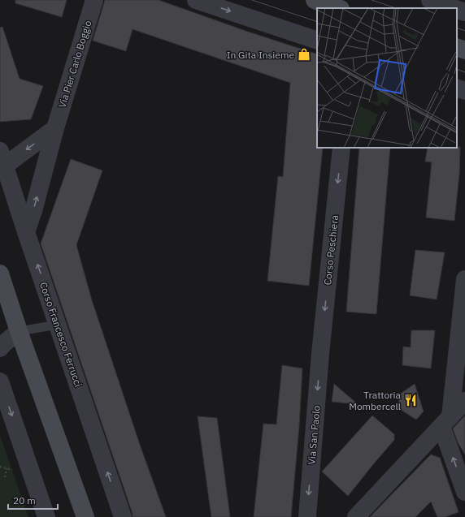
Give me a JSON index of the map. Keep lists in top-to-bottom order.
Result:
{
  "streets": {
    "street": [
      "Via Pier Carlo Boggio",
      "Corso Peschiera",
      "Corso Francesco Ferrucci",
      "Via San Paolo"
    ]
  },
  "crossings": [
    ["Via Pier Carlo Boggio", "Corso Francesco Ferrucci"],
    ["Corso Peschiera", "Via San Paolo"]
  ],
  "one_way": ["Via Pier Carlo Boggio"],
  "places": {
    "shop": ["In Gita Insieme"],
    "restaurant": ["Trattoria Mombercell"]
  },
  "scale_bar": "20 m"
}
